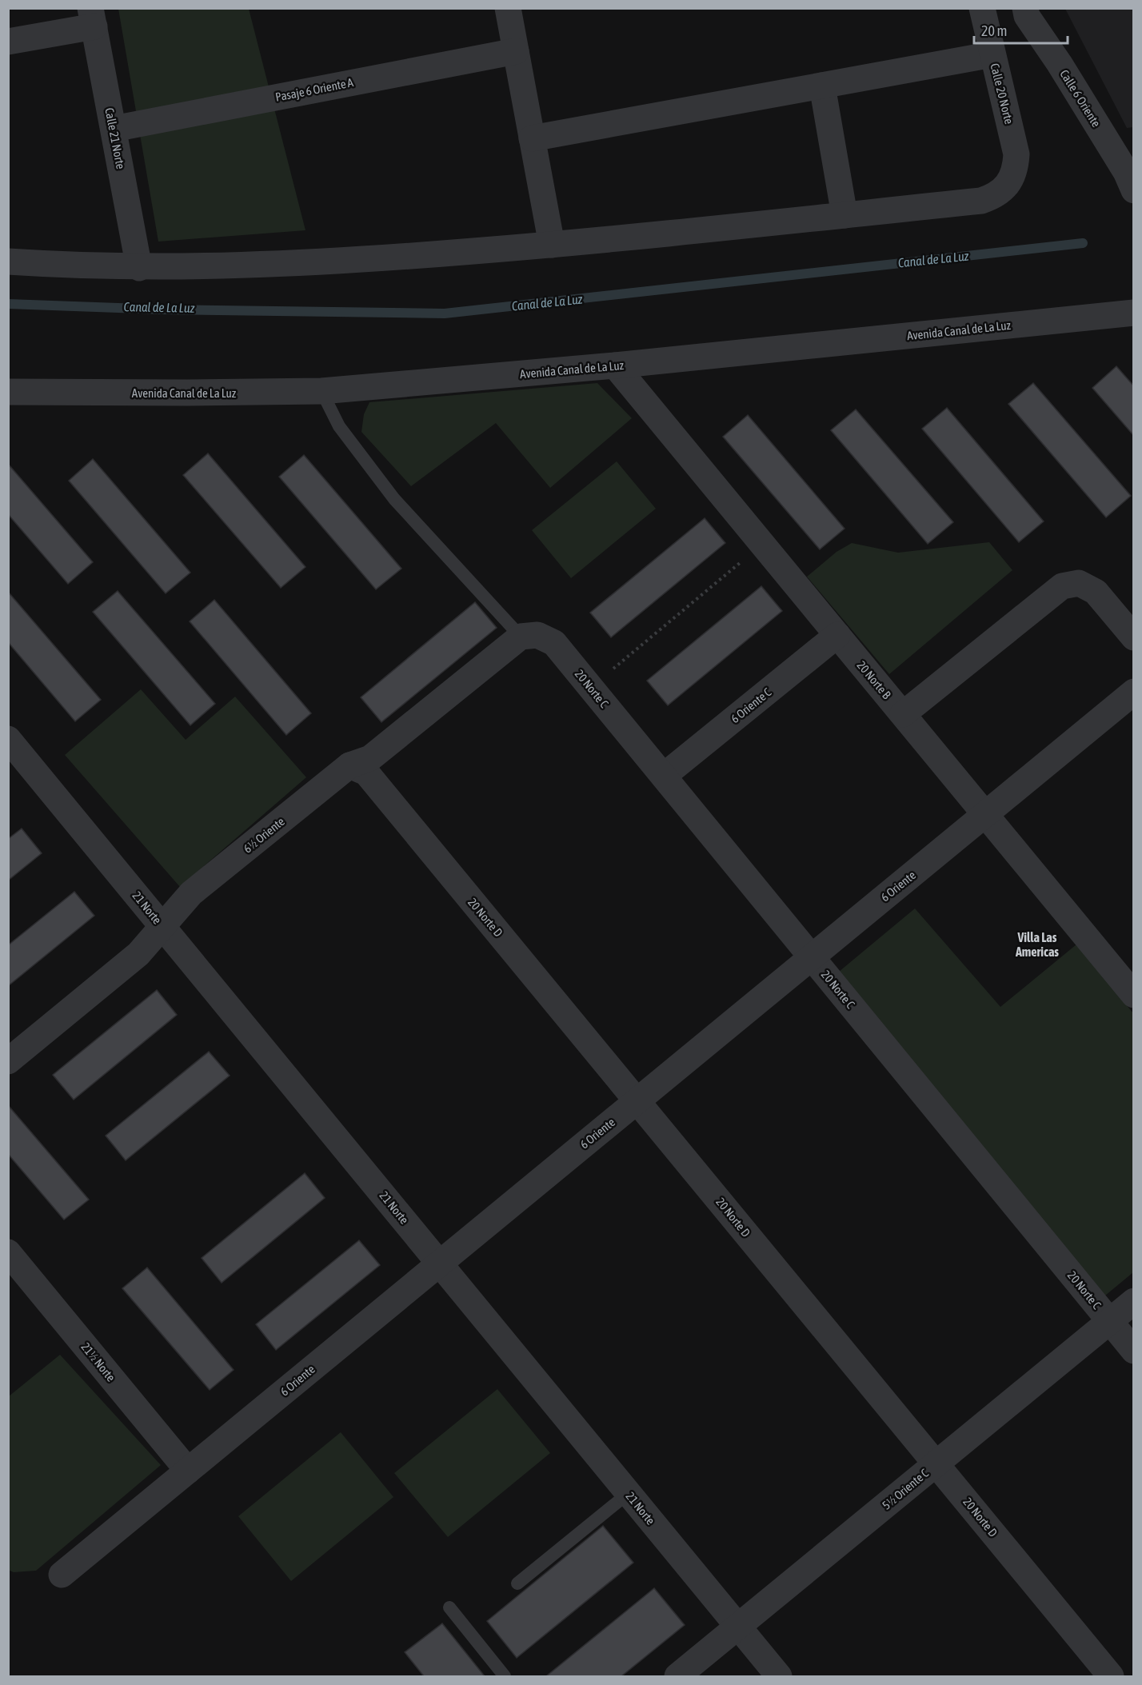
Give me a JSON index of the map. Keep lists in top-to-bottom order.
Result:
{
  "streets": {
    "street": [
      "Pasaje 6 Oriente A",
      "Calle 20 Norte",
      "Calle 6 Oriente",
      "Calle 21 Norte",
      "Avenida Canal de La Luz",
      "20 Norte B",
      "20 Norte C",
      "6 Oriente C",
      "6½ Oriente",
      "6 Oriente",
      "21 Norte",
      "20 Norte D",
      "21½ Norte",
      "5½ Oriente C"
    ]
  },
  "crossings": [
    ["Pasaje 6 Oriente A", "Calle 21 Norte"],
    ["Avenida Canal de La Luz", "20 Norte B"],
    ["20 Norte B", "6 Oriente C"],
    ["20 Norte B", "6 Oriente"],
    ["20 Norte C", "6 Oriente C"],
    ["20 Norte C", "6½ Oriente"],
    ["20 Norte C", "6 Oriente"],
    ["20 Norte C", "5½ Oriente C"],
    ["6½ Oriente", "21 Norte"],
    ["6½ Oriente", "20 Norte D"],
    ["6 Oriente", "21 Norte"],
    ["6 Oriente", "20 Norte D"],
    ["6 Oriente", "21½ Norte"],
    ["21 Norte", "5½ Oriente C"],
    ["20 Norte D", "5½ Oriente C"]
  ],
  "districts": ["Villa Las Americas"],
  "water": ["Canal de La Luz"],
  "scale_bar": "20 m"
}
